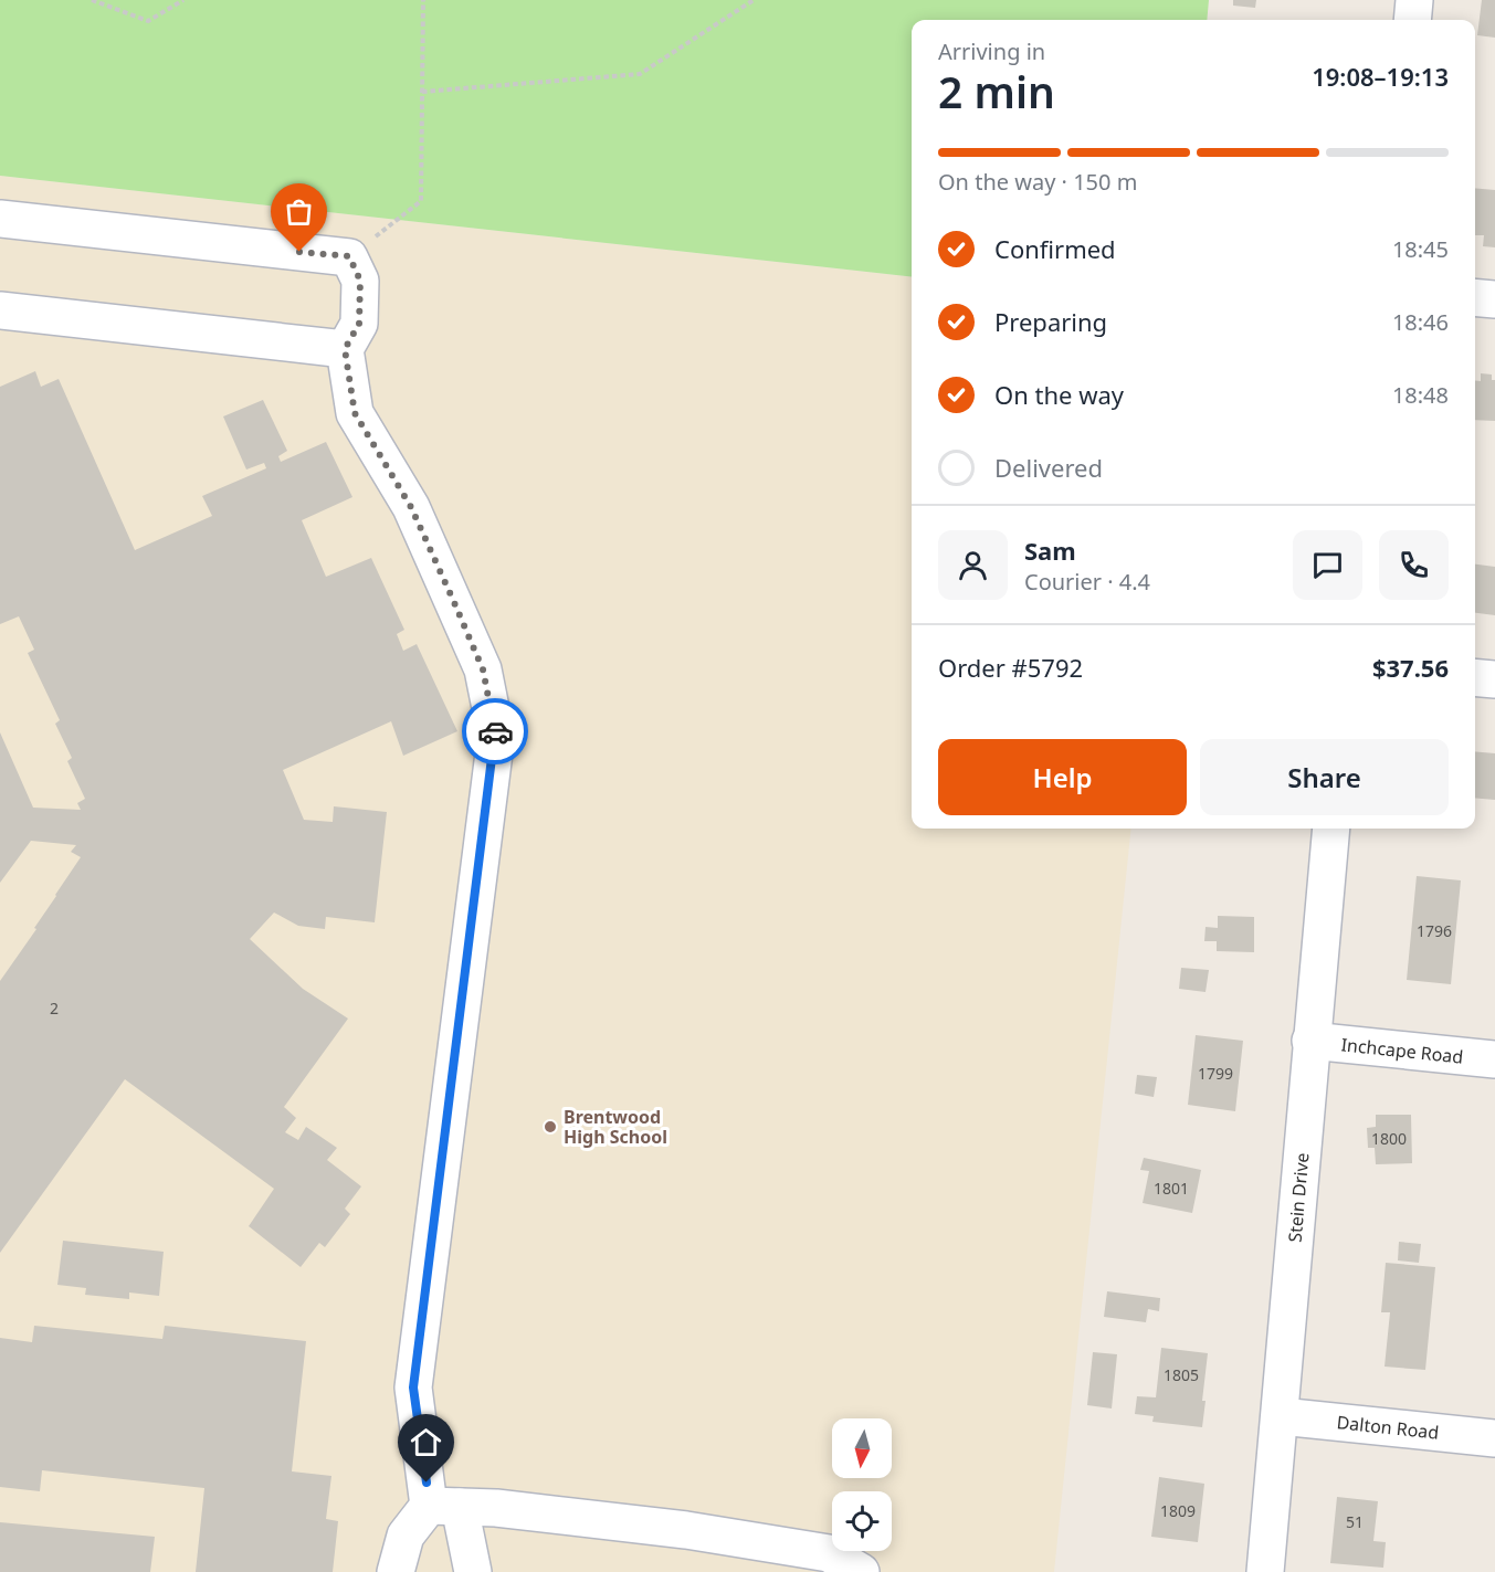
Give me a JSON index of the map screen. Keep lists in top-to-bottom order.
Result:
{
  "streets": {
    "street": ["Inchcape Road", "Stein Drive", "Dalton Road"]
  },
  "crossings": [
    ["Inchcape Road", "Stein Drive"],
    ["Stein Drive", "Dalton Road"]
  ],
  "places": ["Brentwood High School"],
  "house_numbers": [
    "1796",
    "2",
    "1799",
    "1800",
    "1801",
    "1805",
    "1809",
    "51"
  ],
  "north": "bottom",
  "page": {
    "heading": ["2 min", "Arriving in", "19:08–19:13"],
    "panel": [
      "Sam",
      "Courier · 4.4",
      "Order #5792",
      "$37.56"
    ],
    "bar": "On the way · 150 m",
    "list": [
      ["Confirmed", "18:45"],
      ["Preparing", "18:46"],
      ["On the way", "18:48"],
      "Delivered"
    ],
    "buttons": ["Help", "Share"]
  }
}
